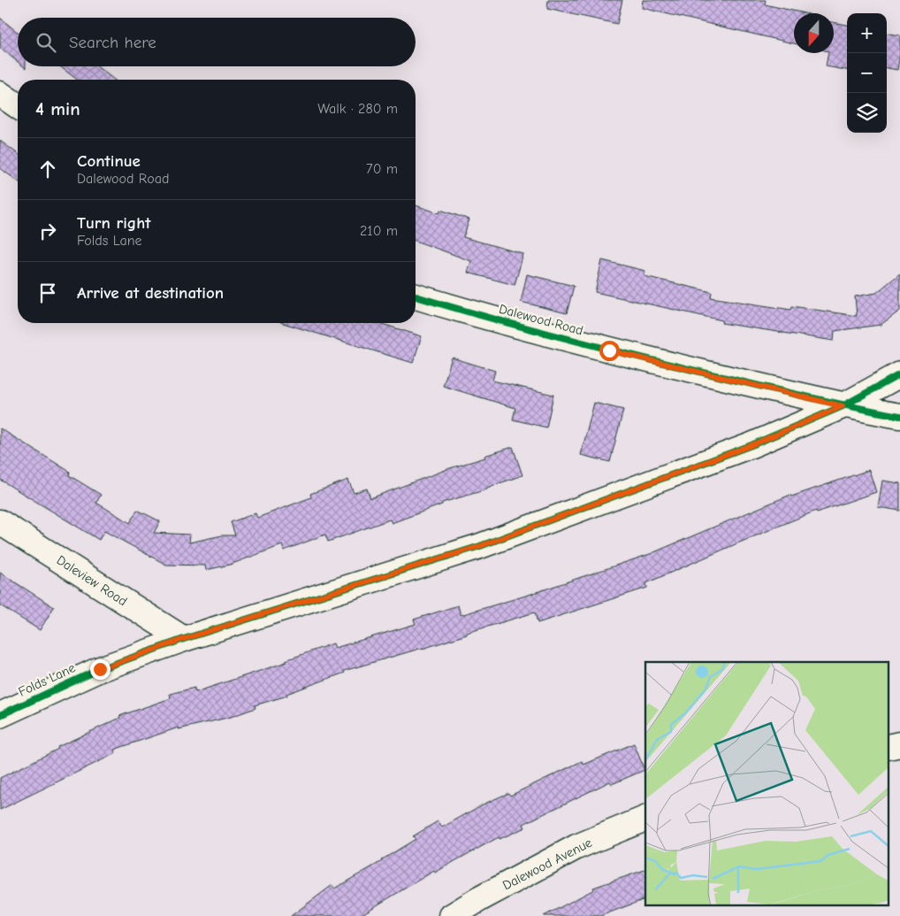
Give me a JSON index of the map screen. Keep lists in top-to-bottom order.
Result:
{
  "streets": {
    "street": [
      "Dalewood Road",
      "Daleview Road",
      "Folds Lane",
      "Dalewood Avenue"
    ]
  },
  "crossings": [
    ["Dalewood Road", "Folds Lane"],
    ["Daleview Road", "Folds Lane"]
  ],
  "north": "bottom",
  "page": {
    "map_buttons": ["+", "−"],
    "search": "Search here",
    "heading": ["4 min", "Walk · 280 m"],
    "list": [
      ["Continue", "Dalewood Road", "70 m"],
      ["Turn right", "Folds Lane", "210 m"],
      "Arrive at destination"
    ]
  }
}
